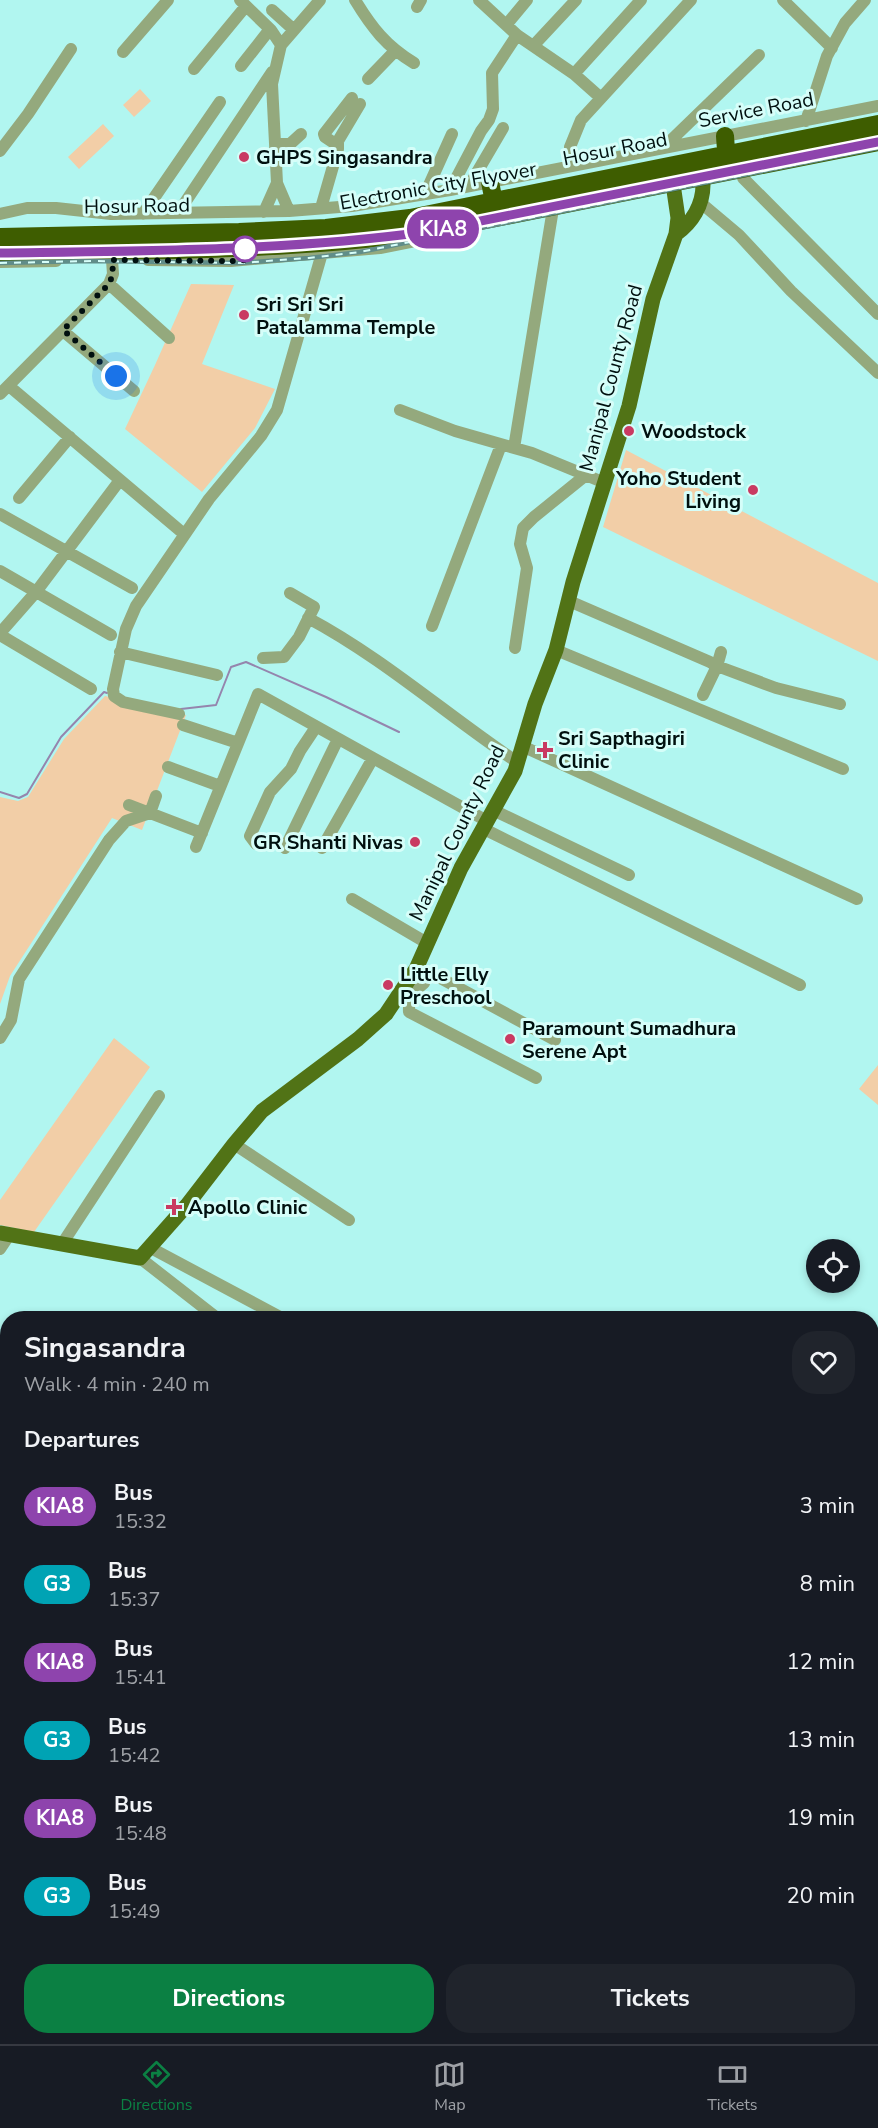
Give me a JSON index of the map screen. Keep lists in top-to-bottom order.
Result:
{
  "streets": {
    "highway": ["Hosur Road", "Electronic City Flyover"],
    "main road": ["Manipal County Road"],
    "street": ["Service Road"]
  },
  "crossings": [
    ["Service Road", "Hosur Road"],
    ["Hosur Road", "Electronic City Flyover"]
  ],
  "places": {
    "other": [
      "GHPS Singasandra",
      "Sri Sri Sri Patalamma Temple",
      "Woodstock",
      "Yoho Student Living",
      "GR Shanti Nivas",
      "Little Elly Preschool",
      "Paramount Sumadhura Serene Apt"
    ],
    "health": ["Sri Sapthagiri Clinic", "Apollo Clinic"]
  },
  "lines": ["bus line KIA8"],
  "page": {
    "on_map": "KIA8",
    "heading": [
      ["Singasandra", "Walk · 4 min · 240 m"],
      "Departures"
    ],
    "list": [
      {
        "mark": "KIA8",
        "name": "Bus",
        "note": "15:32",
        "value": "3 min"
      },
      {
        "mark": "G3",
        "name": "Bus",
        "note": "15:37",
        "value": "8 min"
      },
      {
        "mark": "KIA8",
        "name": "Bus",
        "note": "15:41",
        "value": "12 min"
      },
      {
        "mark": "G3",
        "name": "Bus",
        "note": "15:42",
        "value": "13 min"
      },
      {
        "mark": "KIA8",
        "name": "Bus",
        "note": "15:48",
        "value": "19 min"
      },
      {
        "mark": "G3",
        "name": "Bus",
        "note": "15:49",
        "value": "20 min"
      }
    ],
    "buttons": ["Directions", "Tickets"],
    "tabs": ["Directions", "Map", "Tickets"]
  }
}
